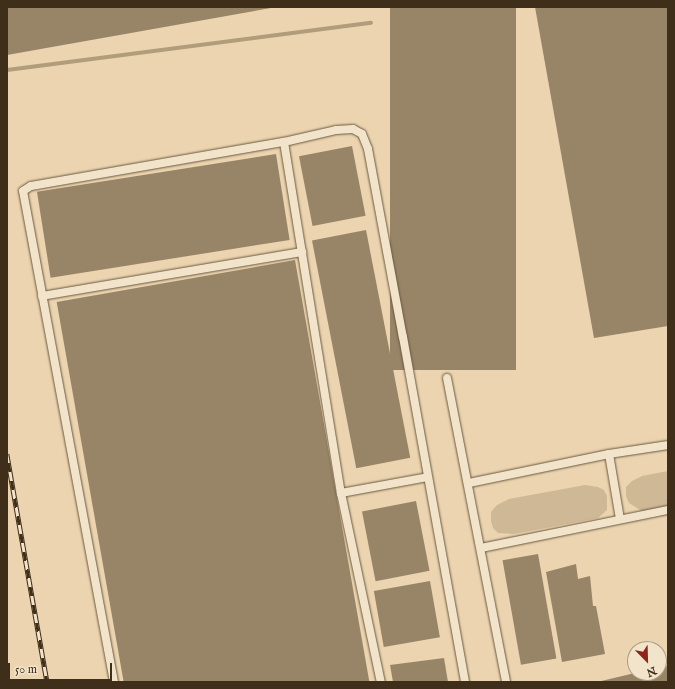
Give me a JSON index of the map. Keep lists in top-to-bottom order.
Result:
{
  "scale_bar": "50 m",
  "north": "bottom right"
}
